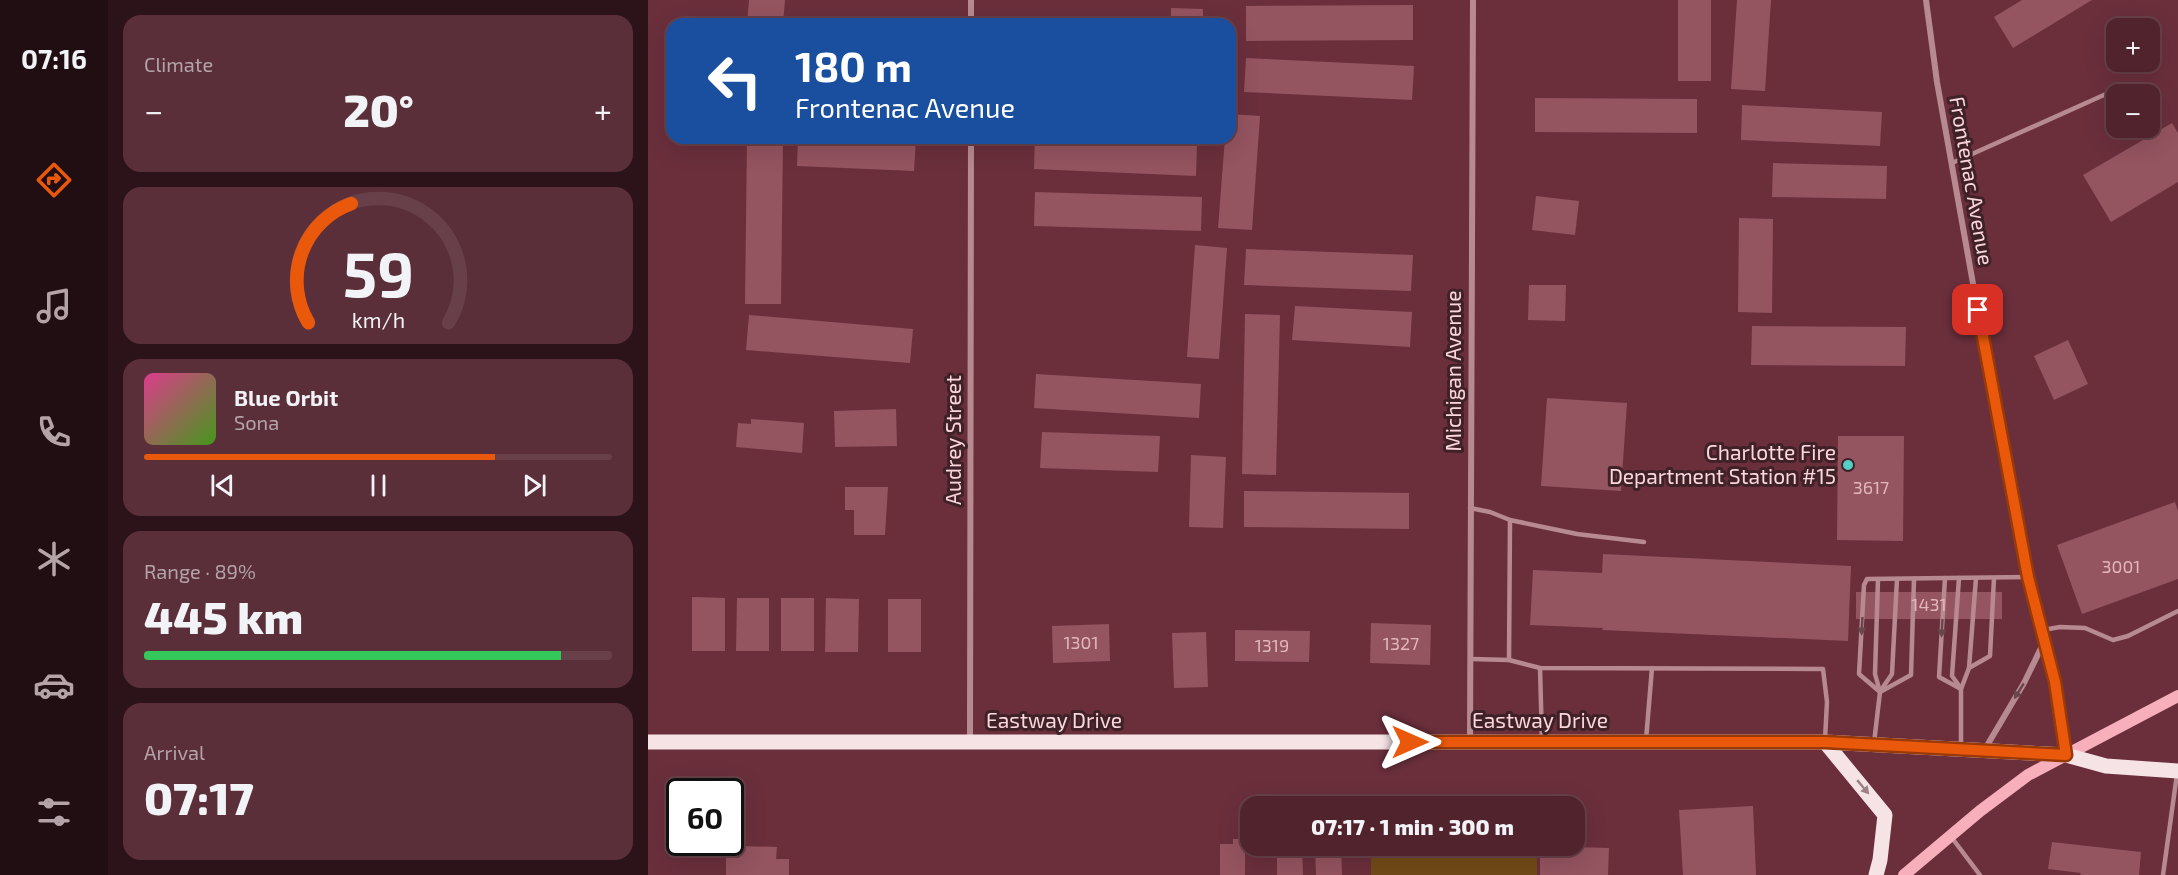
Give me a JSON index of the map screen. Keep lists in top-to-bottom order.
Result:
{
  "streets": {
    "main road": ["Eastway Drive"],
    "street": ["Frontenac Avenue", "Michigan Avenue", "Audrey Street"]
  },
  "crossings": [
    ["Frontenac Avenue", "Eastway Drive"],
    ["Michigan Avenue", "Eastway Drive"],
    ["Audrey Street", "Eastway Drive"]
  ],
  "places": ["Charlotte Fire Department Station #15"],
  "house_numbers": [
    "3617",
    "3001",
    "1431",
    "1301",
    "1327",
    "1319"
  ],
  "page": {
    "tabs": "07:16",
    "tile": [
      "Climate",
      ["Range · 89%", "445 km"],
      ["Arrival", "07:17"]
    ],
    "map_buttons": ["+", "−"],
    "turn": ["180 m", "Frontenac Avenue"],
    "heat": ["−", "20°", "+"],
    "song": ["Blue Orbit", "Sona"],
    "limit": "60",
    "trip": "07:17 · 1 min · 300 m",
    "gauge": ["59", "km/h"]
  }
}
